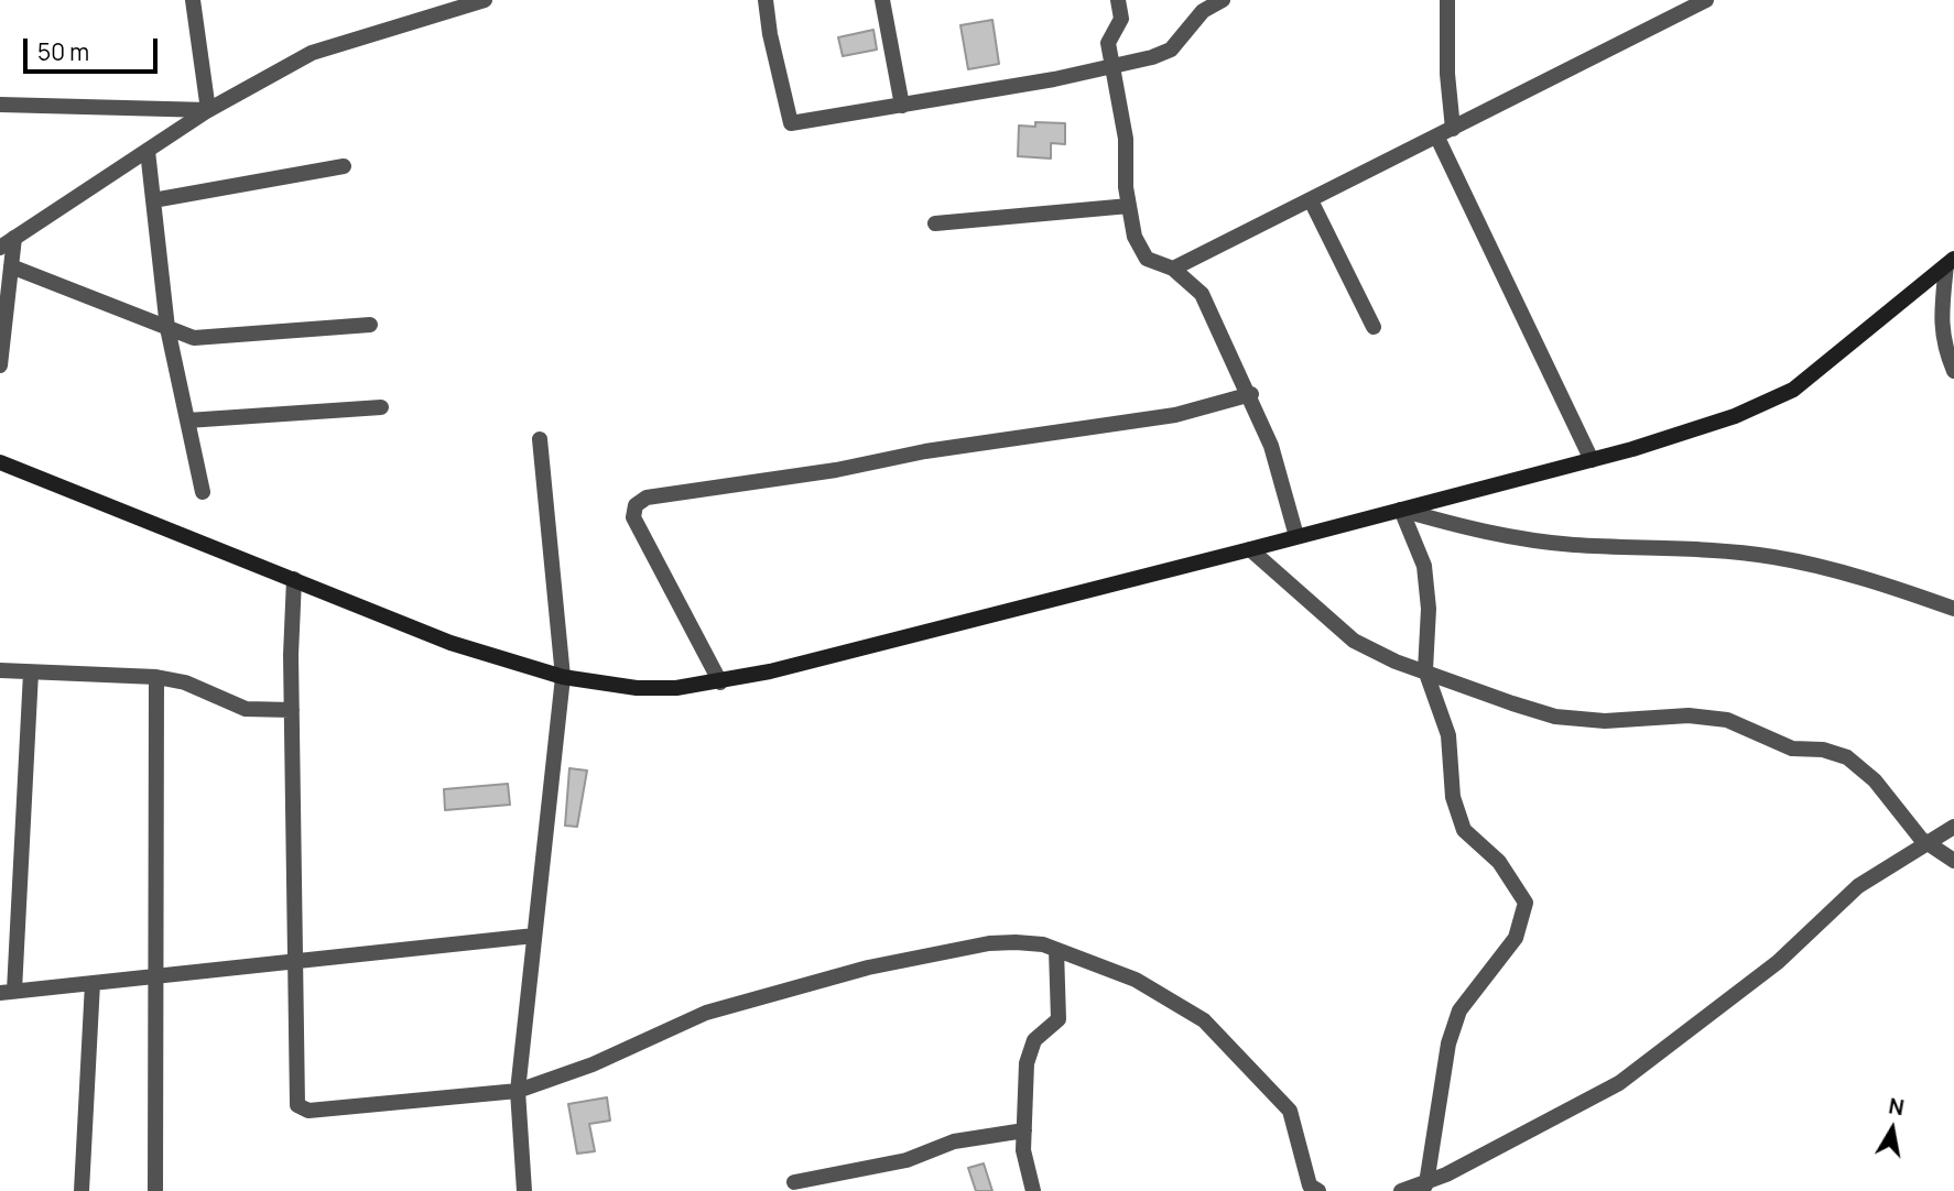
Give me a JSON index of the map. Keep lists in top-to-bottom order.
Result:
{
  "scale_bar": "50 m",
  "north": "top"
}
